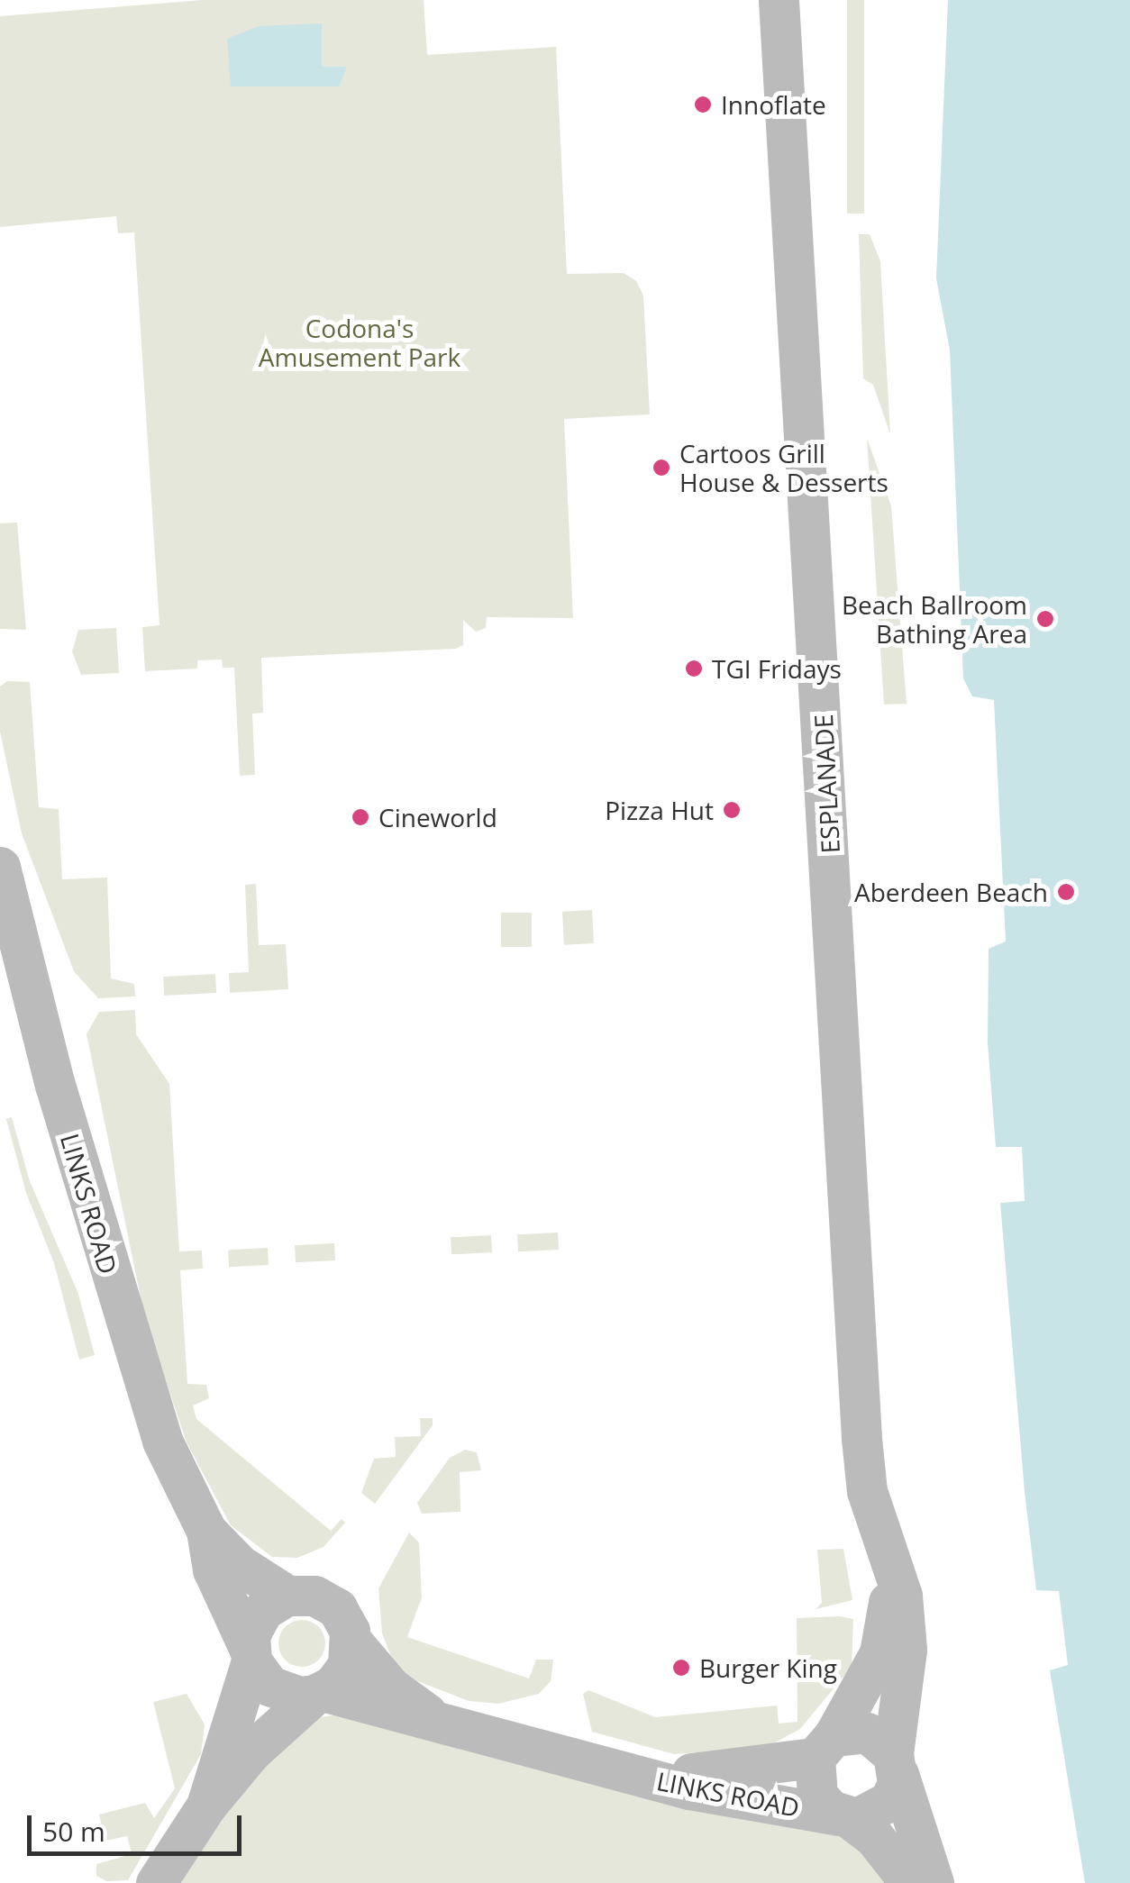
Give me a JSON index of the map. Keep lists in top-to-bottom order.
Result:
{
  "streets": {
    "street": ["ESPLANADE", "LINKS ROAD"]
  },
  "crossings": [
    ["ESPLANADE", "LINKS ROAD"]
  ],
  "parks": ["Codona's Amusement Park"],
  "places": [
    "Innoflate",
    "Cartoos Grill House & Desserts",
    "Beach Ballroom Bathing Area",
    "TGI Fridays",
    "Pizza Hut",
    "Cineworld",
    "Aberdeen Beach",
    "Burger King"
  ],
  "scale_bar": "50 m"
}
